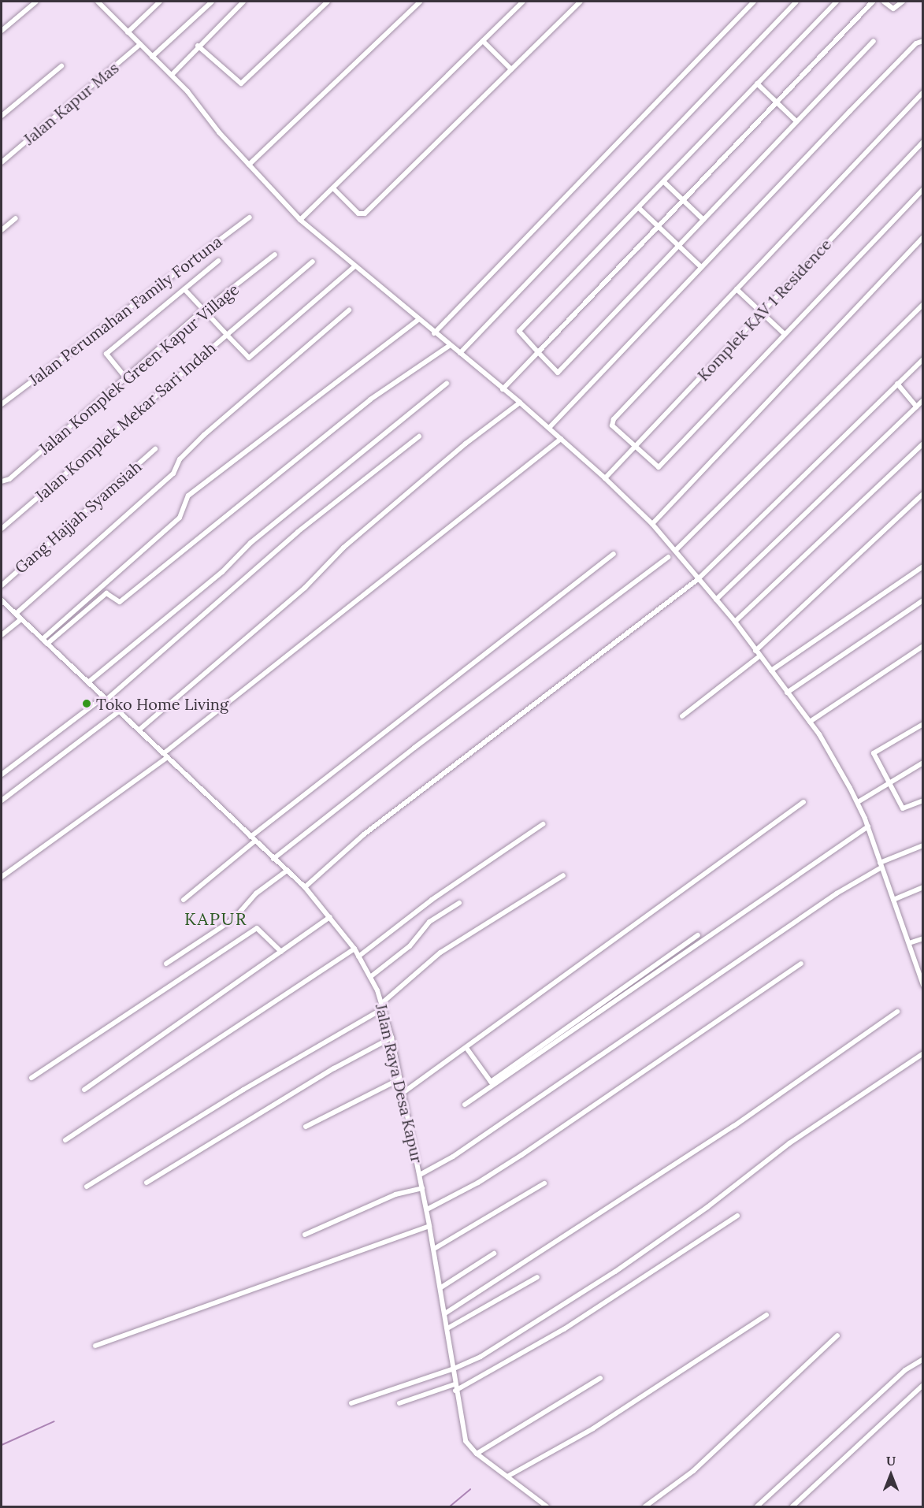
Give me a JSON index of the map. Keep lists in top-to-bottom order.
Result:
{
  "streets": {
    "street": [
      "Jalan Kapur Mas",
      "Komplek KAV 1 Residence",
      "Jalan Perumahan Family Fortuna",
      "Jalan Komplek Green Kapur Village",
      "Jalan Komplek Mekar Sari Indah",
      "Gang Hajjah Syamsiah",
      "Jalan Raya Desa Kapur"
    ]
  },
  "districts": ["KAPUR"],
  "places": ["Toko Home Living"],
  "north": "top"
}
